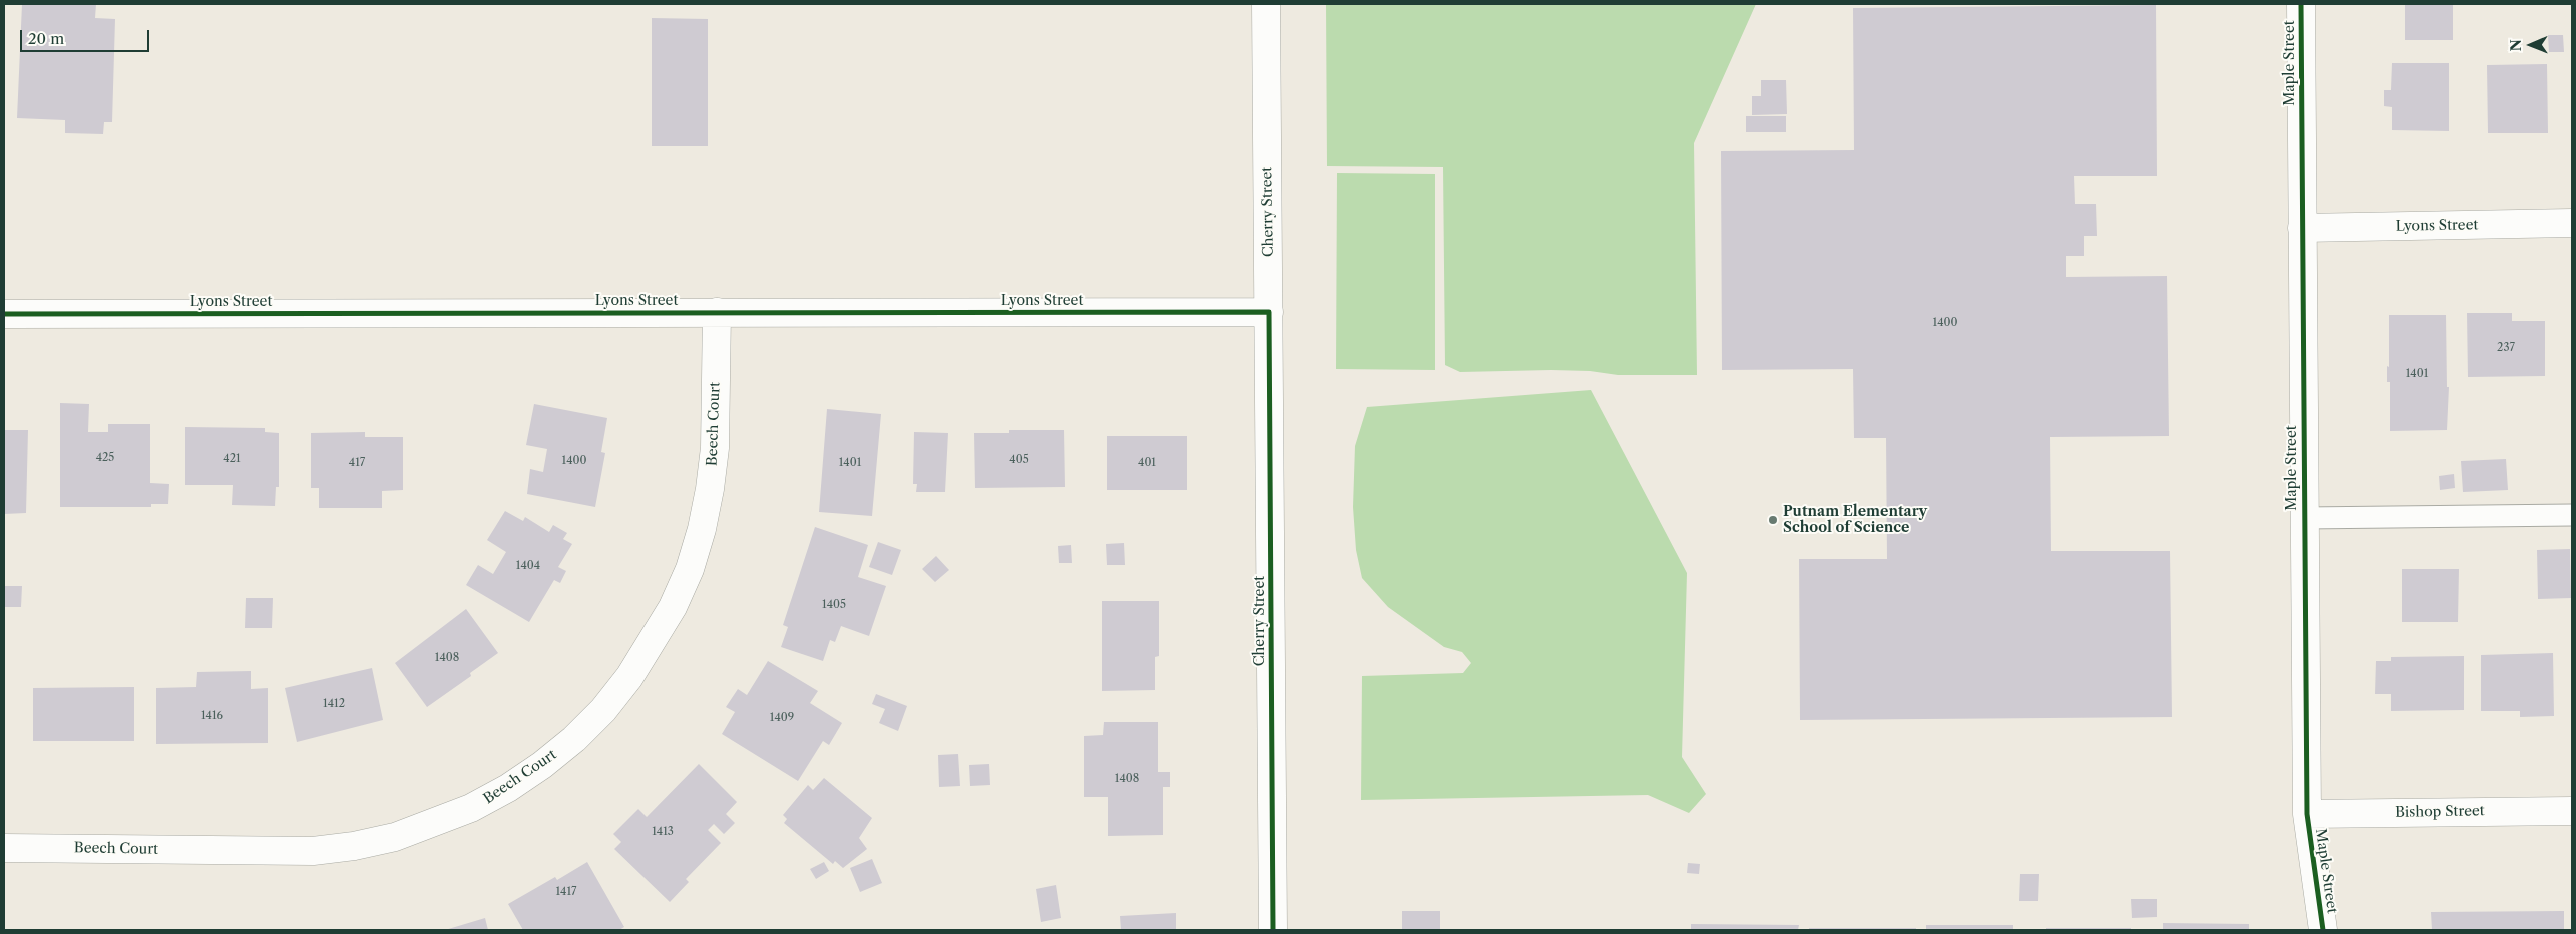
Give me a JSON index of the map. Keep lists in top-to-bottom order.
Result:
{
  "streets": {
    "street": [
      "Maple Street",
      "Cherry Street",
      "Lyons Street",
      "Beech Court",
      "Bishop Street"
    ]
  },
  "crossings": [
    ["Maple Street", "Lyons Street"],
    ["Maple Street", "Bishop Street"],
    ["Cherry Street", "Lyons Street"],
    ["Lyons Street", "Beech Court"]
  ],
  "places": ["Putnam Elementary School of Science"],
  "house_numbers": [
    "1400",
    "237",
    "1401",
    "425",
    "421",
    "405",
    "1400",
    "417",
    "1401",
    "401",
    "1404",
    "1405",
    "1408",
    "1412",
    "1416",
    "1409",
    "1408",
    "1413",
    "1417"
  ],
  "scale_bar": "20 m",
  "north": "left"
}
